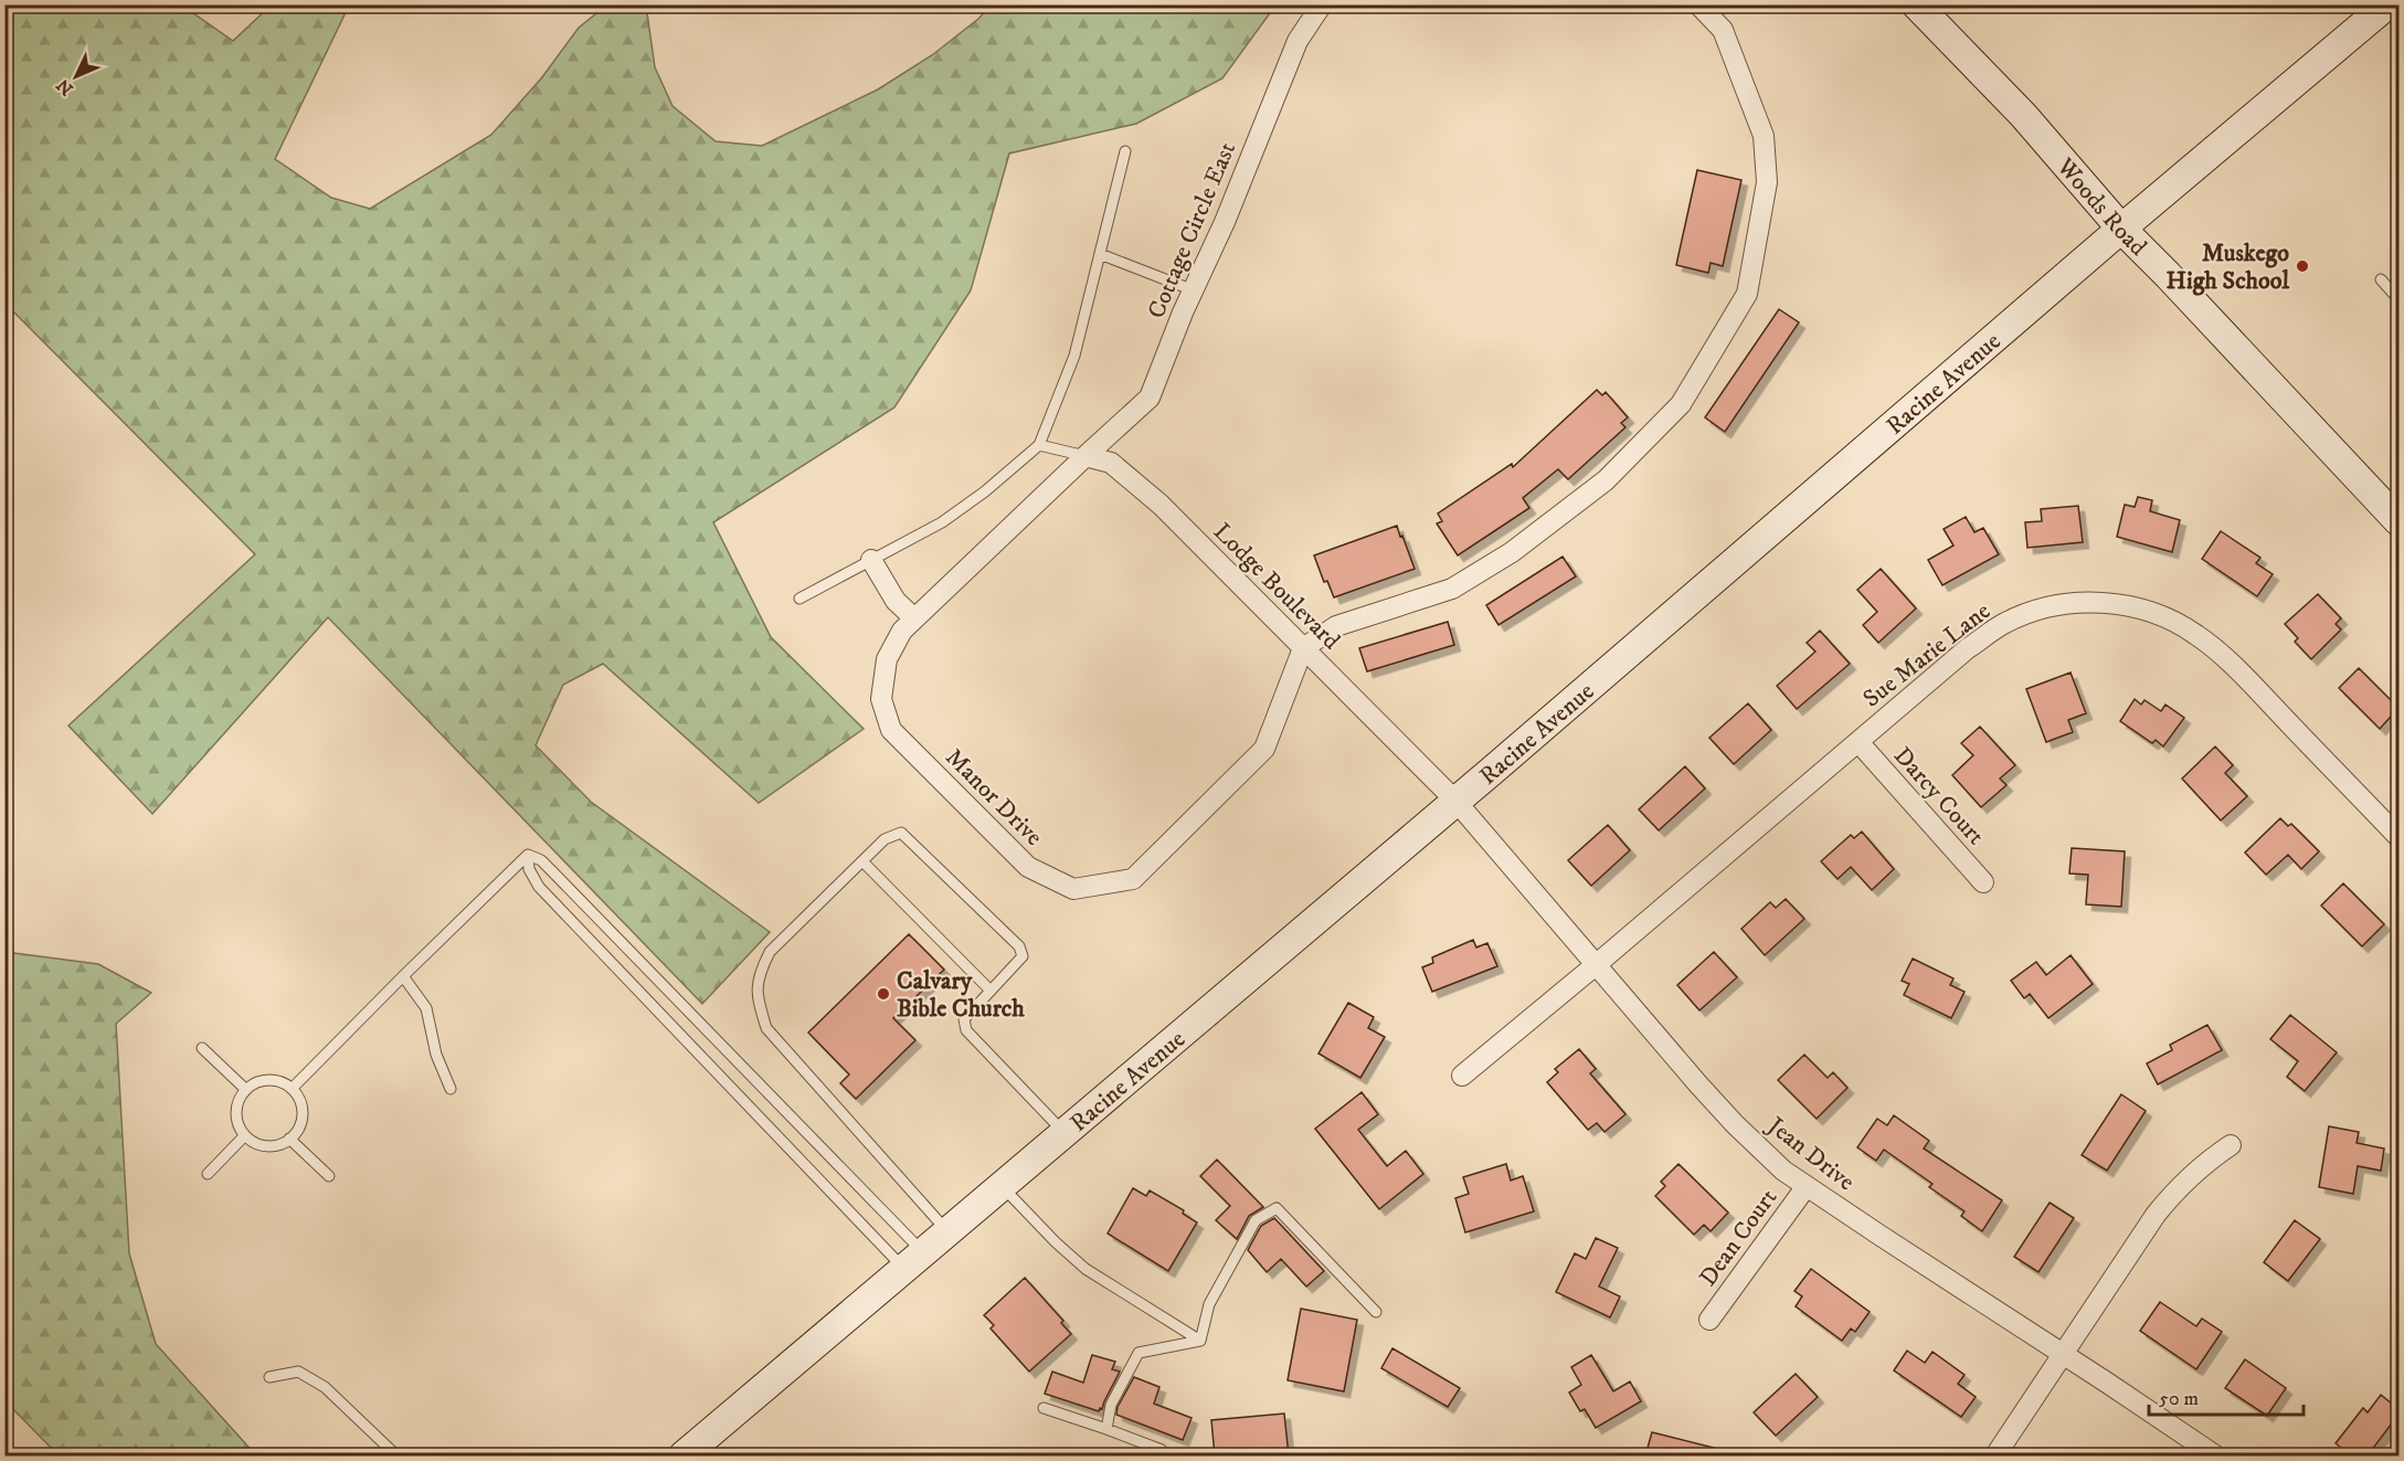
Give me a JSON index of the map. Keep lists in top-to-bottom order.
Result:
{
  "streets": {
    "main road": ["Woods Road", "Racine Avenue"],
    "street": [
      "Cottage Circle East",
      "Lodge Boulevard",
      "Sue Marie Lane",
      "Darcy Court",
      "Manor Drive",
      "Jean Drive",
      "Dean Court"
    ]
  },
  "crossings": [
    ["Woods Road", "Racine Avenue"],
    ["Cottage Circle East", "Lodge Boulevard"],
    ["Cottage Circle East", "Manor Drive"],
    ["Racine Avenue", "Lodge Boulevard"],
    ["Racine Avenue", "Jean Drive"],
    ["Lodge Boulevard", "Manor Drive"],
    ["Lodge Boulevard", "Jean Drive"],
    ["Sue Marie Lane", "Darcy Court"],
    ["Sue Marie Lane", "Jean Drive"],
    ["Jean Drive", "Dean Court"]
  ],
  "places": ["Muskego High School", "Calvary Bible Church"],
  "scale_bar": "50 m",
  "north": "bottom left"
}
